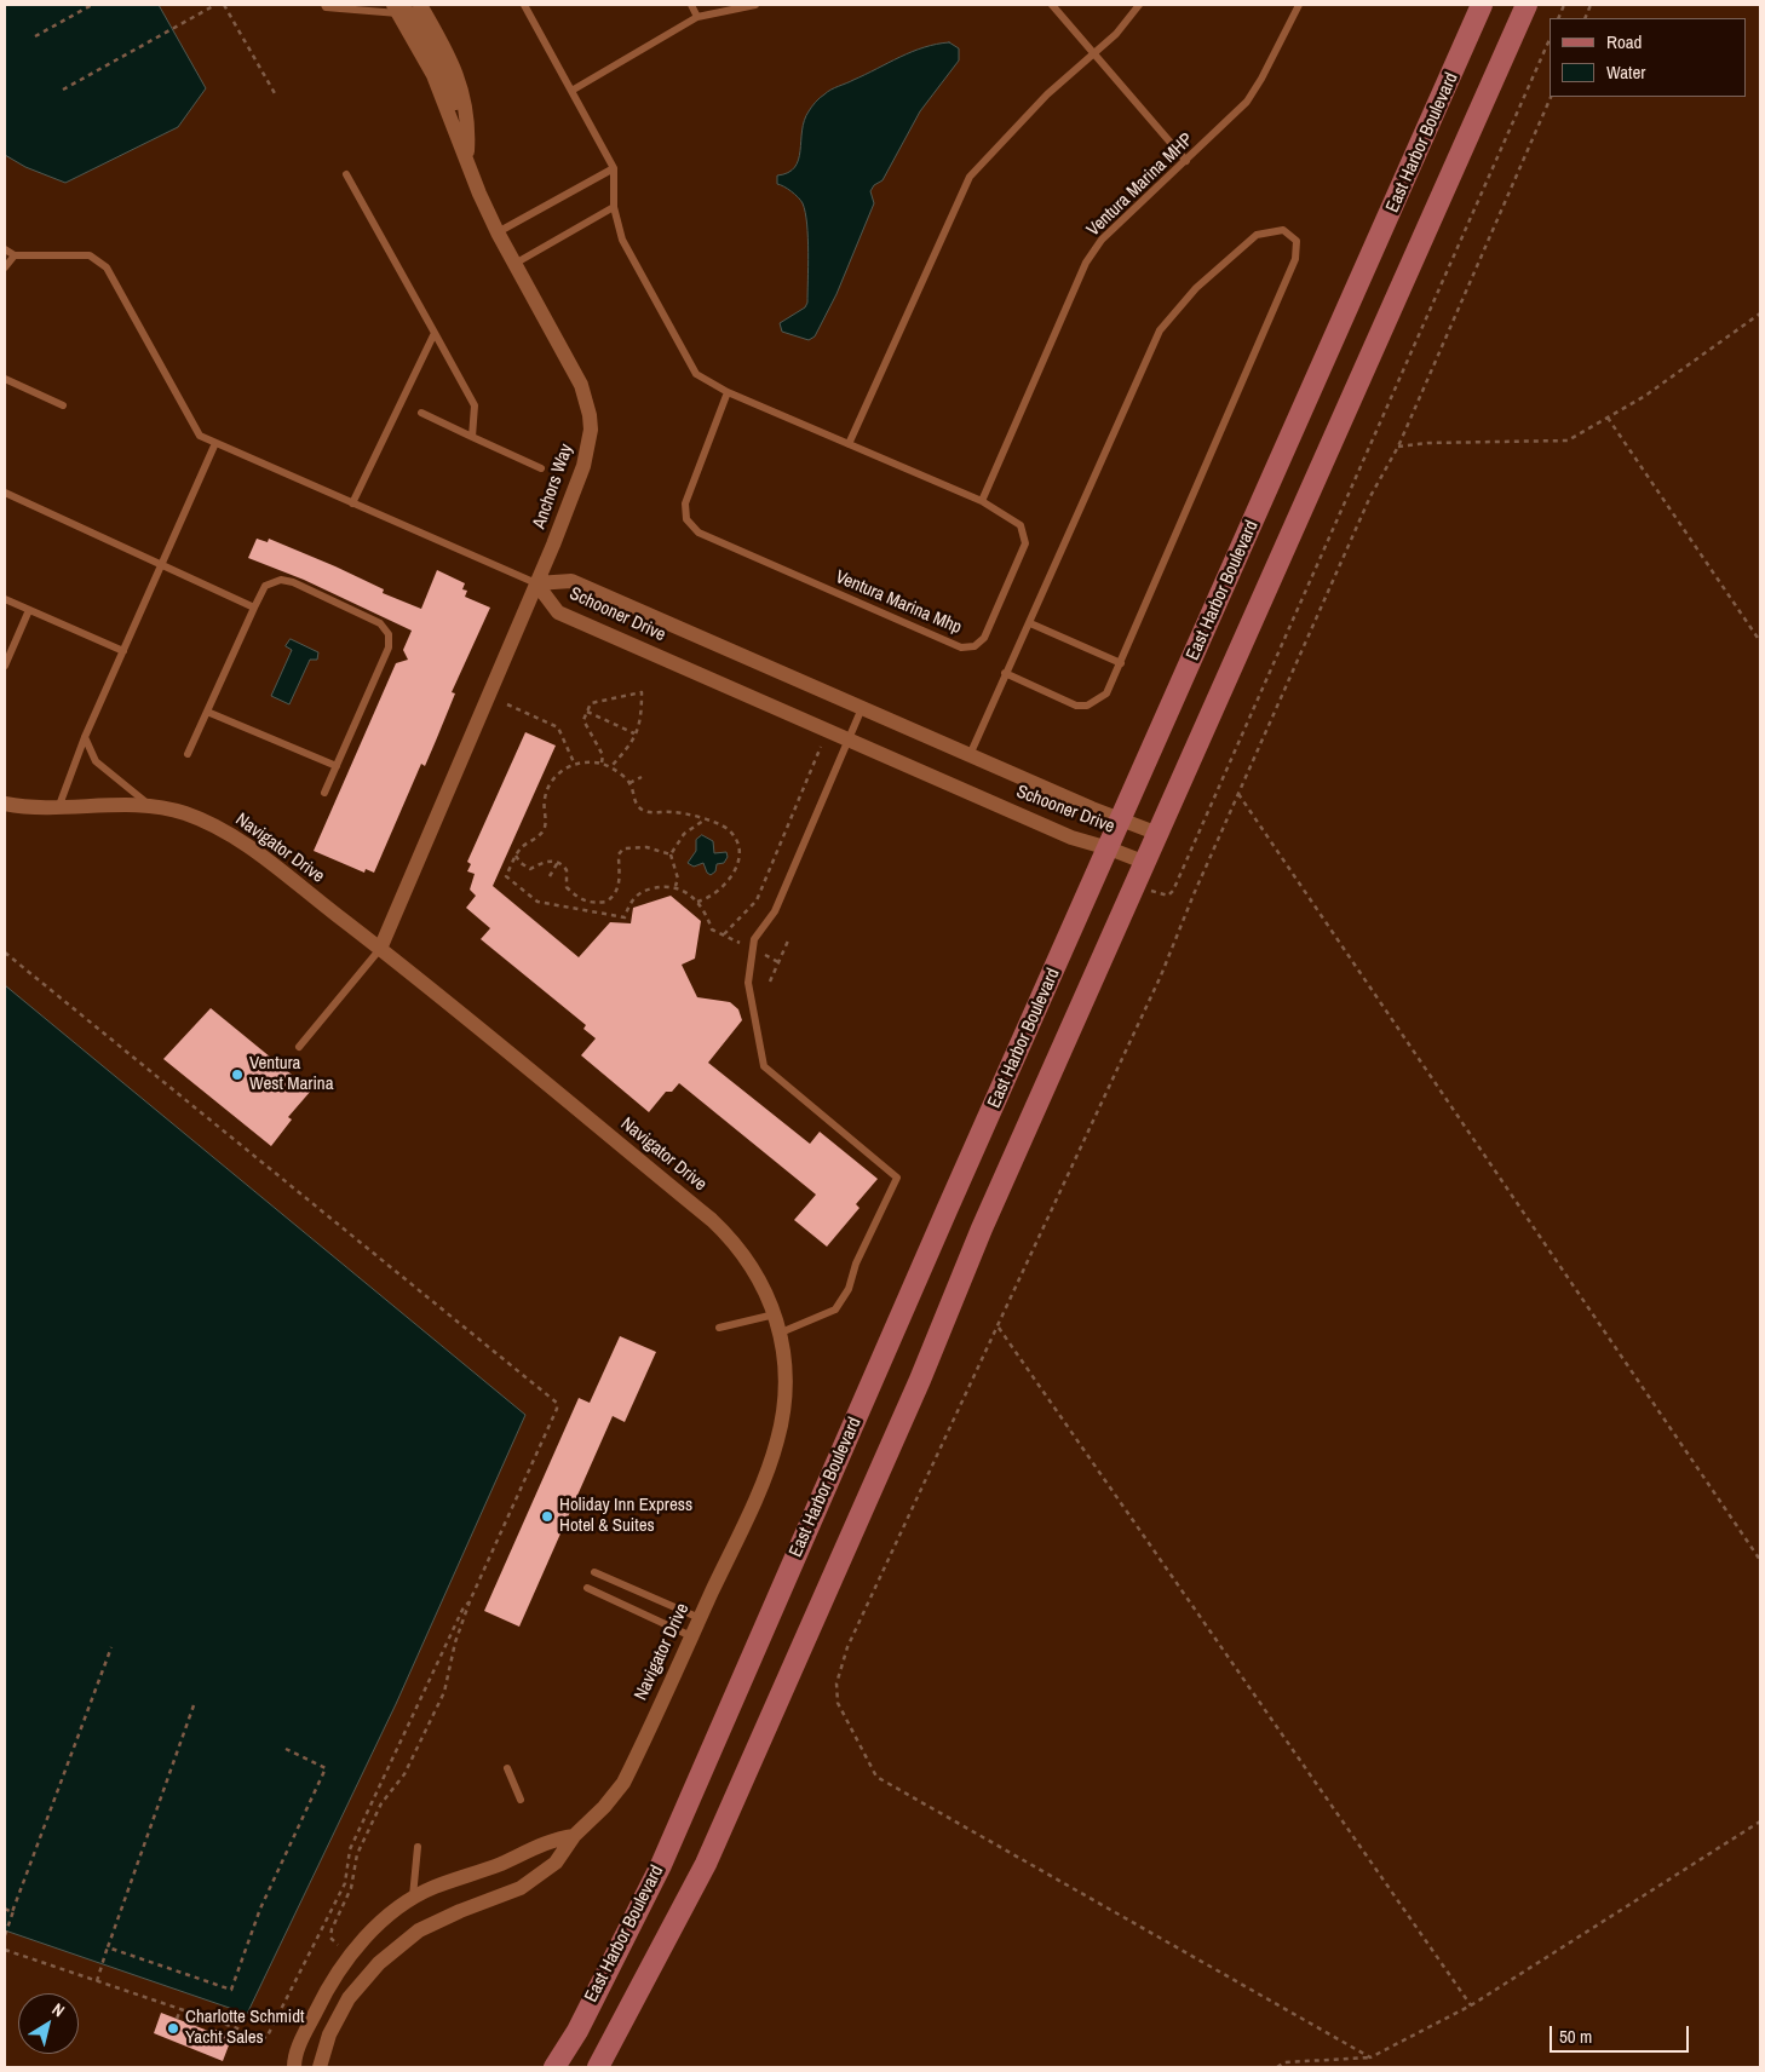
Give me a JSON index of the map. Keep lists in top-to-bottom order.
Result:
{
  "streets": {
    "main road": ["East Harbor Boulevard"],
    "street": ["Anchors Way", "Schooner Drive", "Navigator Drive"],
    "lane": ["Ventura Marina MHP", "Ventura Marina Mhp"]
  },
  "crossings": [
    ["East Harbor Boulevard", "Schooner Drive"],
    ["Ventura Marina MHP", "Ventura Marina Mhp"],
    ["Anchors Way", "Schooner Drive"],
    ["Anchors Way", "Navigator Drive"]
  ],
  "places": ["Ventura West Marina", "Holiday Inn Express Hotel & Suites", "Charlotte Schmidt Yacht Sales"],
  "legend": ["Road", "Water"],
  "scale_bar": "50 m",
  "north": "top right"
}
